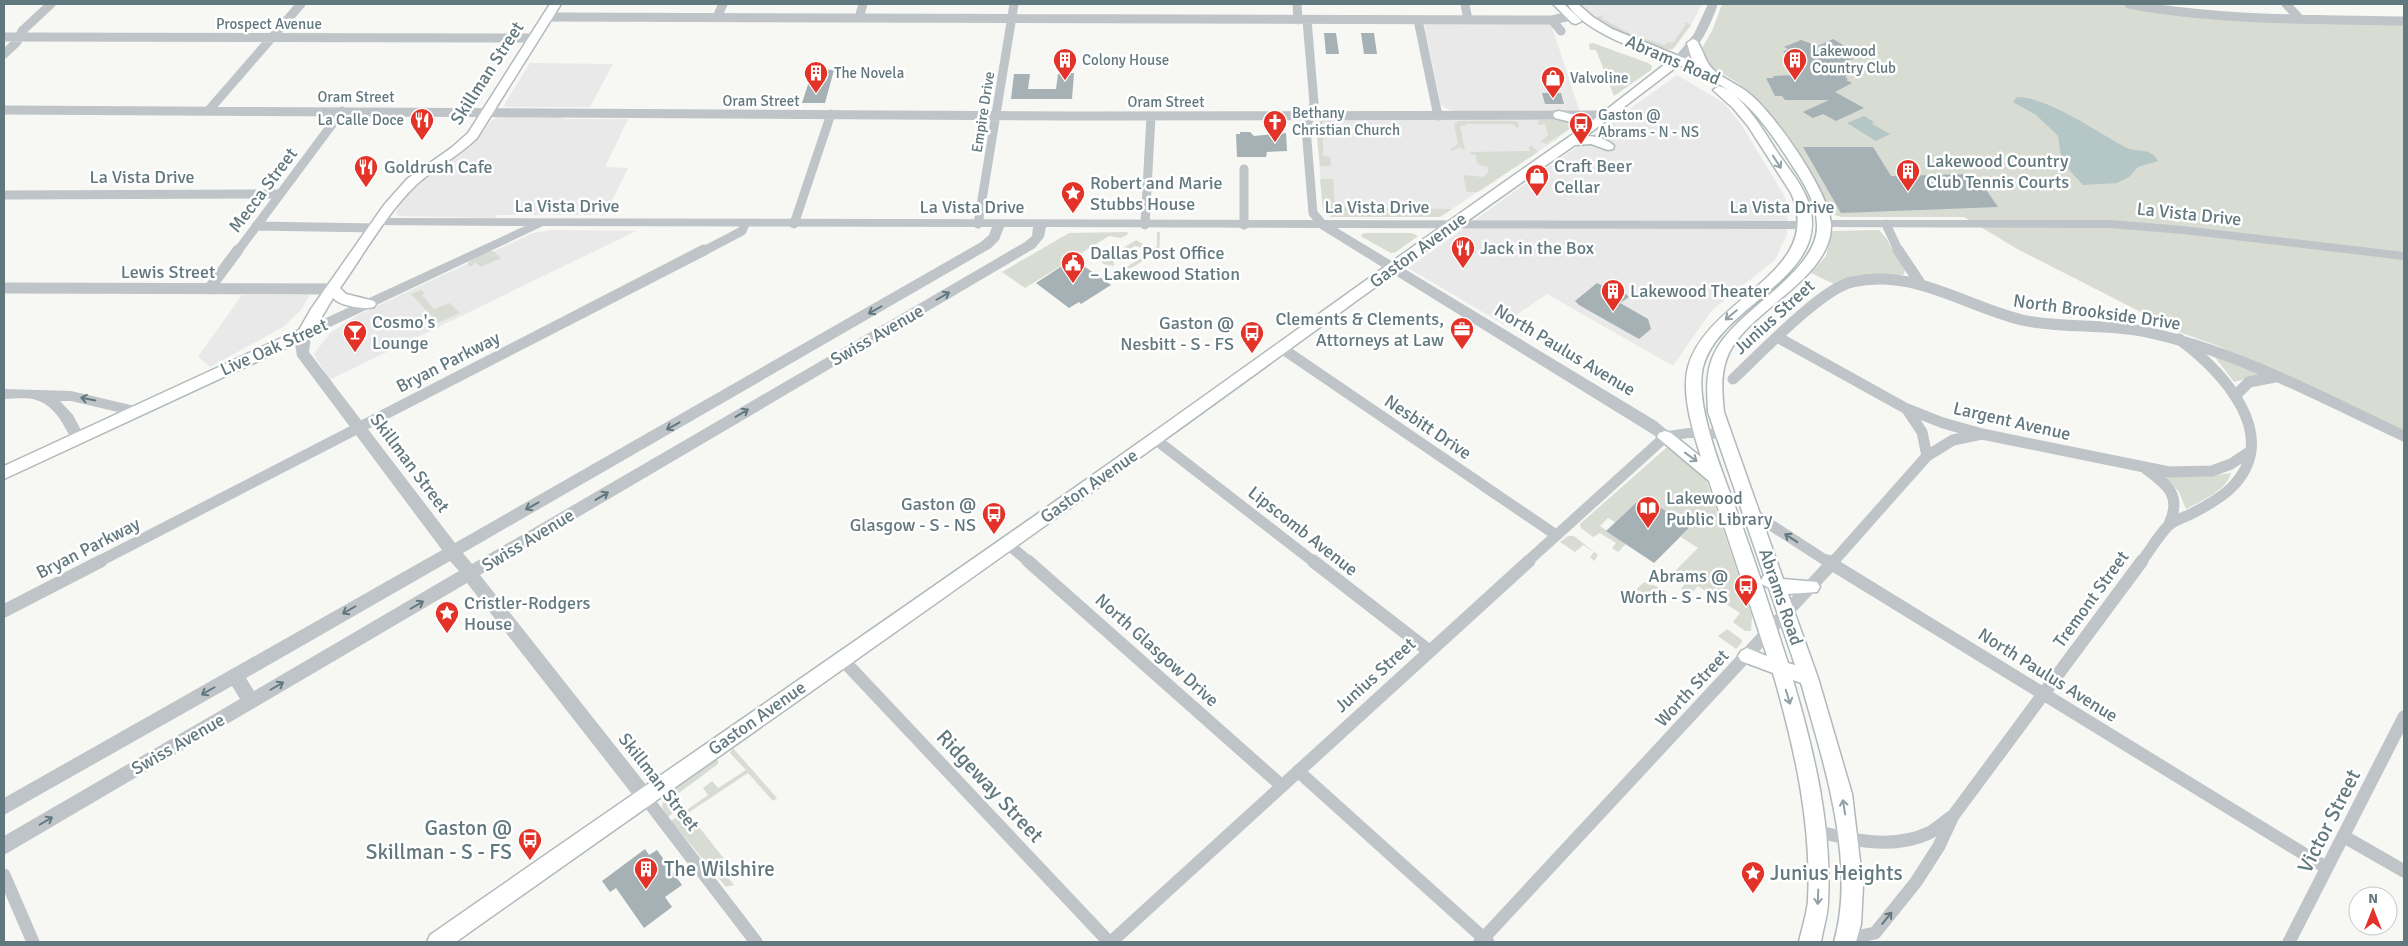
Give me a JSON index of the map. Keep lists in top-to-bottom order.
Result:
{
  "streets": {
    "main road": [
      "Abrams Road",
      "Skillman Street",
      "Gaston Avenue",
      "Live Oak Street"
    ],
    "street": [
      "Prospect Avenue",
      "Oram Street",
      "Empire Drive",
      "La Vista Drive",
      "Mecca Street",
      "Lewis Street",
      "North Brookside Drive",
      "Junius Street",
      "Swiss Avenue",
      "North Paulus Avenue",
      "Bryan Parkway",
      "Largent Avenue",
      "Nesbitt Drive",
      "Lipscomb Avenue",
      "Tremont Street",
      "North Glasgow Drive",
      "Worth Street",
      "Ridgeway Street",
      "Victor Street"
    ]
  },
  "crossings": [
    ["Prospect Avenue", "Skillman Street"],
    ["Abrams Road", "La Vista Drive"],
    ["Abrams Road", "Gaston Avenue"],
    ["Abrams Road", "North Paulus Avenue"],
    ["Abrams Road", "Tremont Street"],
    ["Abrams Road", "Worth Street"],
    ["Skillman Street", "Oram Street"],
    ["Skillman Street", "La Vista Drive"],
    ["Skillman Street", "Gaston Avenue"],
    ["Skillman Street", "Lewis Street"],
    ["Skillman Street", "Swiss Avenue"],
    ["Skillman Street", "Live Oak Street"],
    ["Skillman Street", "Bryan Parkway"],
    ["Oram Street", "Empire Drive"],
    ["Oram Street", "Mecca Street"],
    ["Oram Street", "Gaston Avenue"],
    ["Empire Drive", "La Vista Drive"],
    ["La Vista Drive", "Mecca Street"],
    ["La Vista Drive", "Gaston Avenue"],
    ["La Vista Drive", "Swiss Avenue"],
    ["La Vista Drive", "Live Oak Street"],
    ["La Vista Drive", "North Paulus Avenue"],
    ["La Vista Drive", "Bryan Parkway"],
    ["Mecca Street", "Lewis Street"],
    ["Gaston Avenue", "North Paulus Avenue"],
    ["Gaston Avenue", "Nesbitt Drive"],
    ["Gaston Avenue", "Lipscomb Avenue"],
    ["Gaston Avenue", "North Glasgow Drive"],
    ["Gaston Avenue", "Ridgeway Street"],
    ["North Brookside Drive", "Junius Street"],
    ["North Brookside Drive", "Tremont Street"],
    ["Junius Street", "North Paulus Avenue"],
    ["Junius Street", "Largent Avenue"],
    ["Junius Street", "Nesbitt Drive"],
    ["Junius Street", "Lipscomb Avenue"],
    ["Junius Street", "North Glasgow Drive"],
    ["Junius Street", "Ridgeway Street"],
    ["North Paulus Avenue", "Tremont Street"],
    ["North Paulus Avenue", "Worth Street"],
    ["North Paulus Avenue", "Victor Street"],
    ["Largent Avenue", "Tremont Street"],
    ["Largent Avenue", "Worth Street"]
  ],
  "places": {
    "building": [
      "Colony House",
      "Lakewood Country Club",
      "The Novela",
      "Lakewood Country Club Tennis Courts",
      "Lakewood Theater",
      "The Wilshire"
    ],
    "shop": ["Valvoline", "Craft Beer Cellar"],
    "restaurant": ["La Calle Doce", "Goldrush Cafe", "Jack in the Box"],
    "church": ["Bethany Christian Church"],
    "bus stop": [
      "Gaston @ Abrams - N - NS",
      "Gaston @ Nesbitt - S - FS",
      "Gaston @ Glasgow - S - NS",
      "Abrams @ Worth - S - NS",
      "Gaston @ Skillman - S - FS"
    ],
    "place": ["Robert and Marie Stubbs House", "Cristler-Rodgers House", "Junius Heights"],
    "public building": ["Dallas Post Office – Lakewood Station"],
    "office": ["Clements & Clements, Attorneys at Law"],
    "bar": ["Cosmo's Lounge"],
    "library": ["Lakewood Public Library"]
  },
  "north": "top"
}
